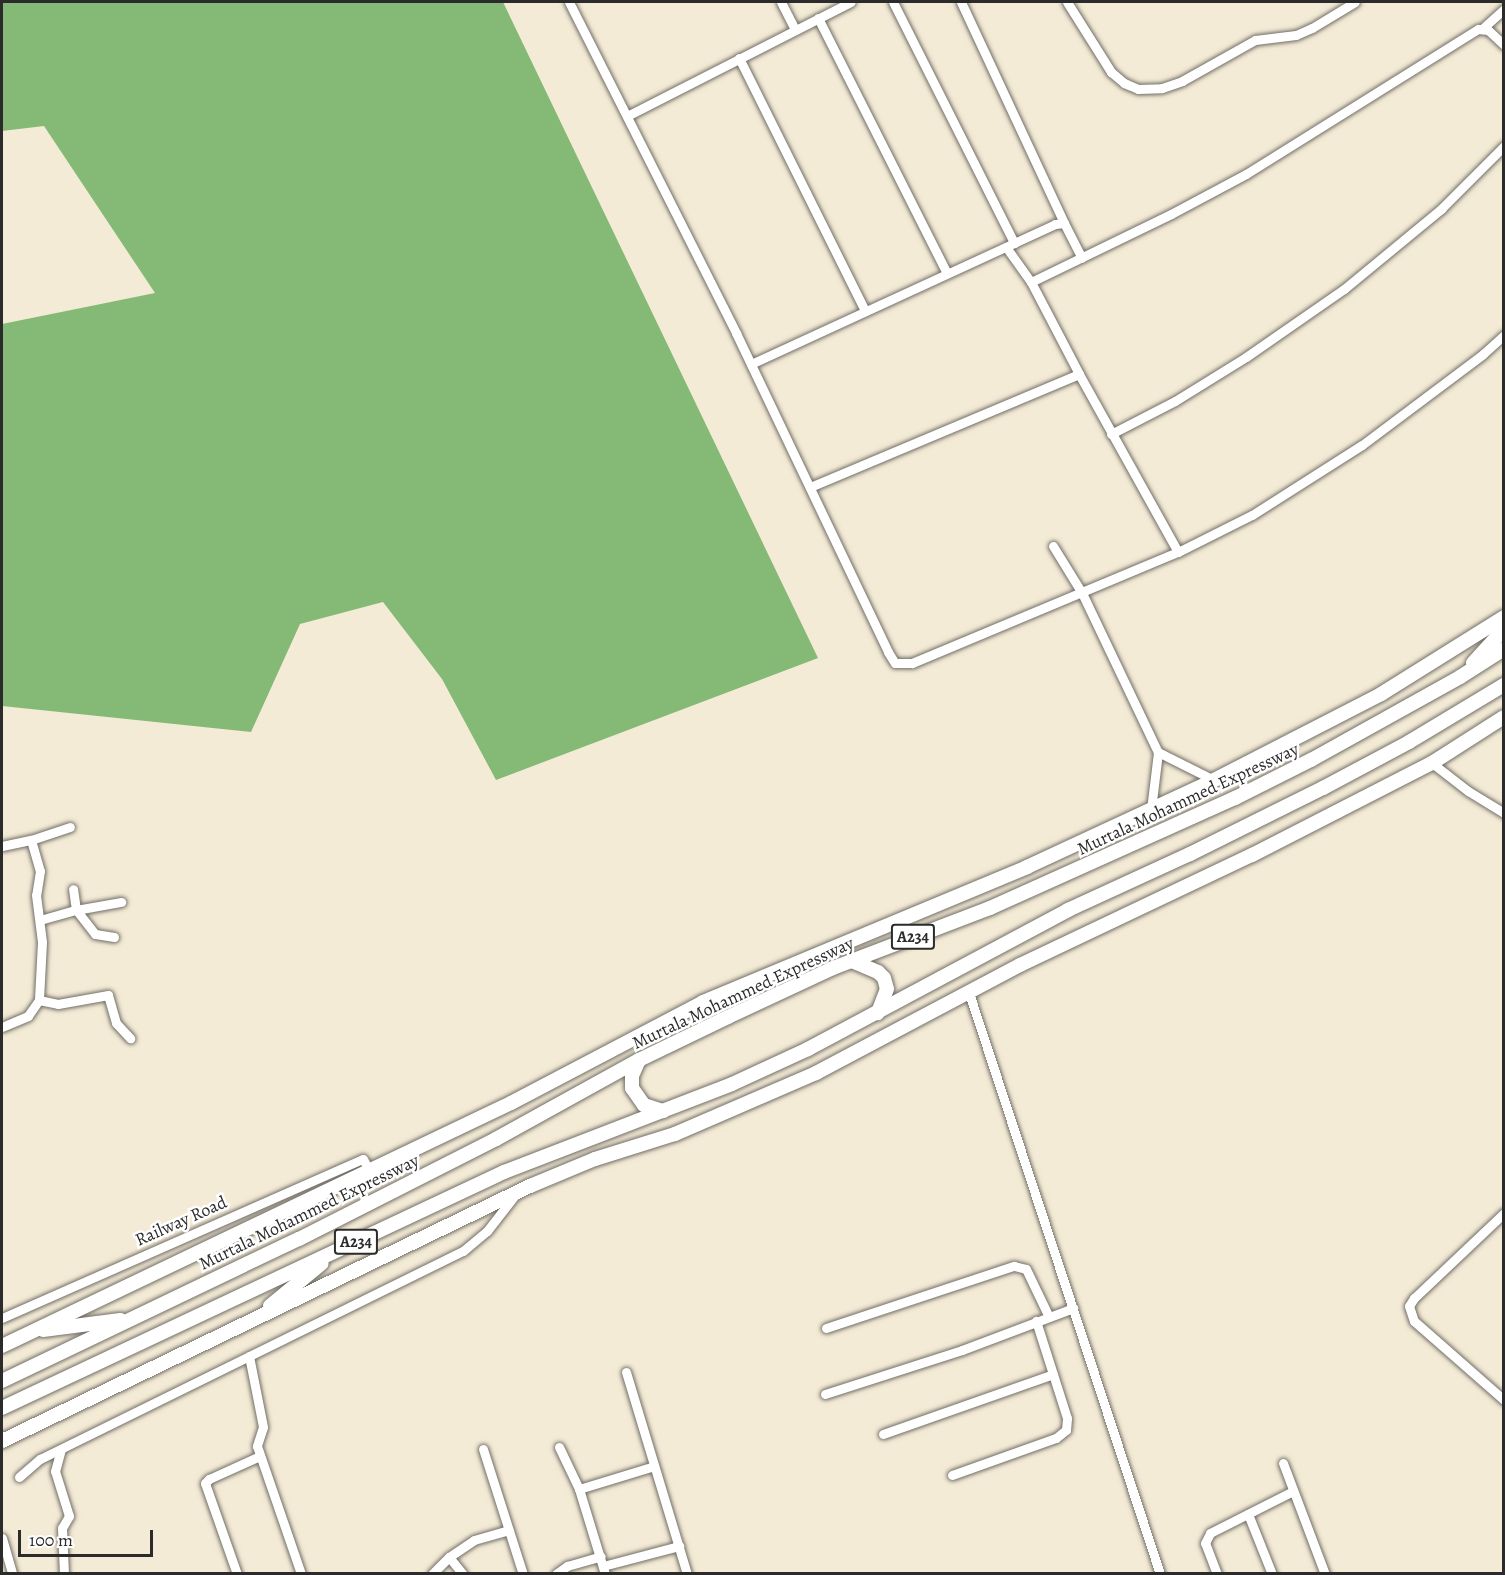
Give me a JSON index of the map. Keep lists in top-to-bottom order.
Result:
{
  "streets": {
    "highway": ["Murtala Mohammed Expressway", "A234"],
    "street": ["Railway Road"]
  },
  "crossings": [
    ["Murtala Mohammed Expressway", "Railway Road"]
  ],
  "scale_bar": "100 m"
}
